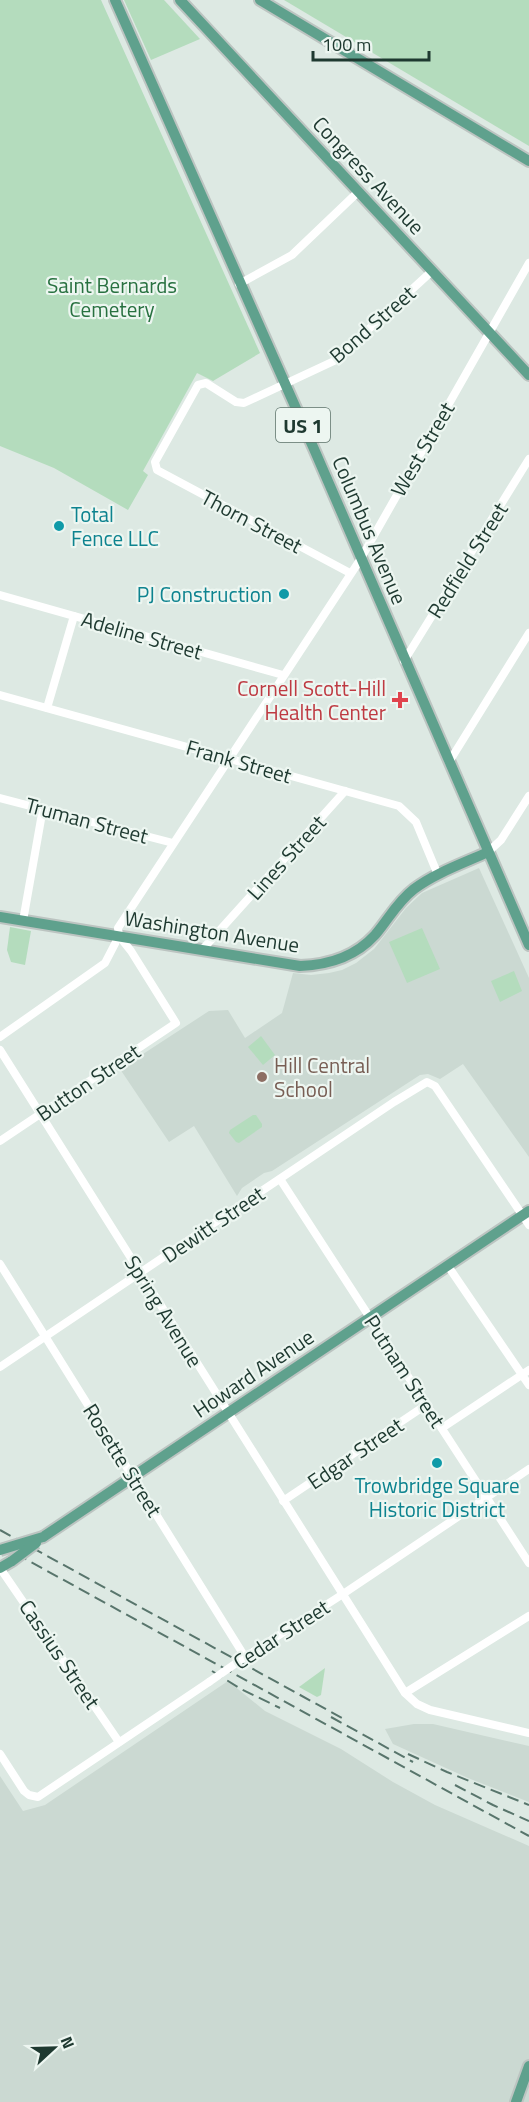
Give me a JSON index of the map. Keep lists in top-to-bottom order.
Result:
{
  "streets": {
    "main road": [
      "Congress Avenue",
      "US 1",
      "Columbus Avenue",
      "Washington Avenue",
      "Howard Avenue"
    ],
    "street": [
      "Bond Street",
      "West Street",
      "Thorn Street",
      "Redfield Street",
      "Adeline Street",
      "Frank Street",
      "Truman Street",
      "Lines Street",
      "Button Street",
      "Dewitt Street",
      "Spring Avenue",
      "Putnam Street",
      "Edgar Street",
      "Rosette Street",
      "Cedar Street",
      "Cassius Street"
    ]
  },
  "crossings": [
    ["Congress Avenue", "Bond Street"],
    ["Congress Avenue", "West Street"],
    ["Bond Street", "Thorn Street"],
    ["Bond Street", "Columbus Avenue"],
    ["West Street", "Thorn Street"],
    ["West Street", "Columbus Avenue"],
    ["West Street", "Adeline Street"],
    ["West Street", "Frank Street"],
    ["West Street", "Truman Street"],
    ["West Street", "Washington Avenue"],
    ["West Street", "Button Street"],
    ["Columbus Avenue", "Redfield Street"],
    ["Columbus Avenue", "Washington Avenue"],
    ["Frank Street", "Lines Street"],
    ["Frank Street", "Washington Avenue"],
    ["Lines Street", "Washington Avenue"],
    ["Washington Avenue", "Button Street"],
    ["Button Street", "Spring Avenue"],
    ["Dewitt Street", "Spring Avenue"],
    ["Dewitt Street", "Putnam Street"],
    ["Dewitt Street", "Howard Avenue"],
    ["Dewitt Street", "Rosette Street"],
    ["Spring Avenue", "Howard Avenue"],
    ["Spring Avenue", "Edgar Street"],
    ["Spring Avenue", "Cedar Street"],
    ["Putnam Street", "Howard Avenue"],
    ["Putnam Street", "Edgar Street"],
    ["Putnam Street", "Cedar Street"],
    ["Howard Avenue", "Rosette Street"],
    ["Howard Avenue", "Cassius Street"],
    ["Rosette Street", "Cedar Street"],
    ["Cedar Street", "Cassius Street"]
  ],
  "parks": ["Saint Bernards Cemetery"],
  "places": {
    "other": [
      "Total Fence LLC",
      "PJ Construction",
      "Hill Central School",
      "Trowbridge Square Historic District"
    ],
    "health": ["Cornell Scott-Hill Health Center"]
  },
  "scale_bar": "100 m",
  "north": "right"
}
